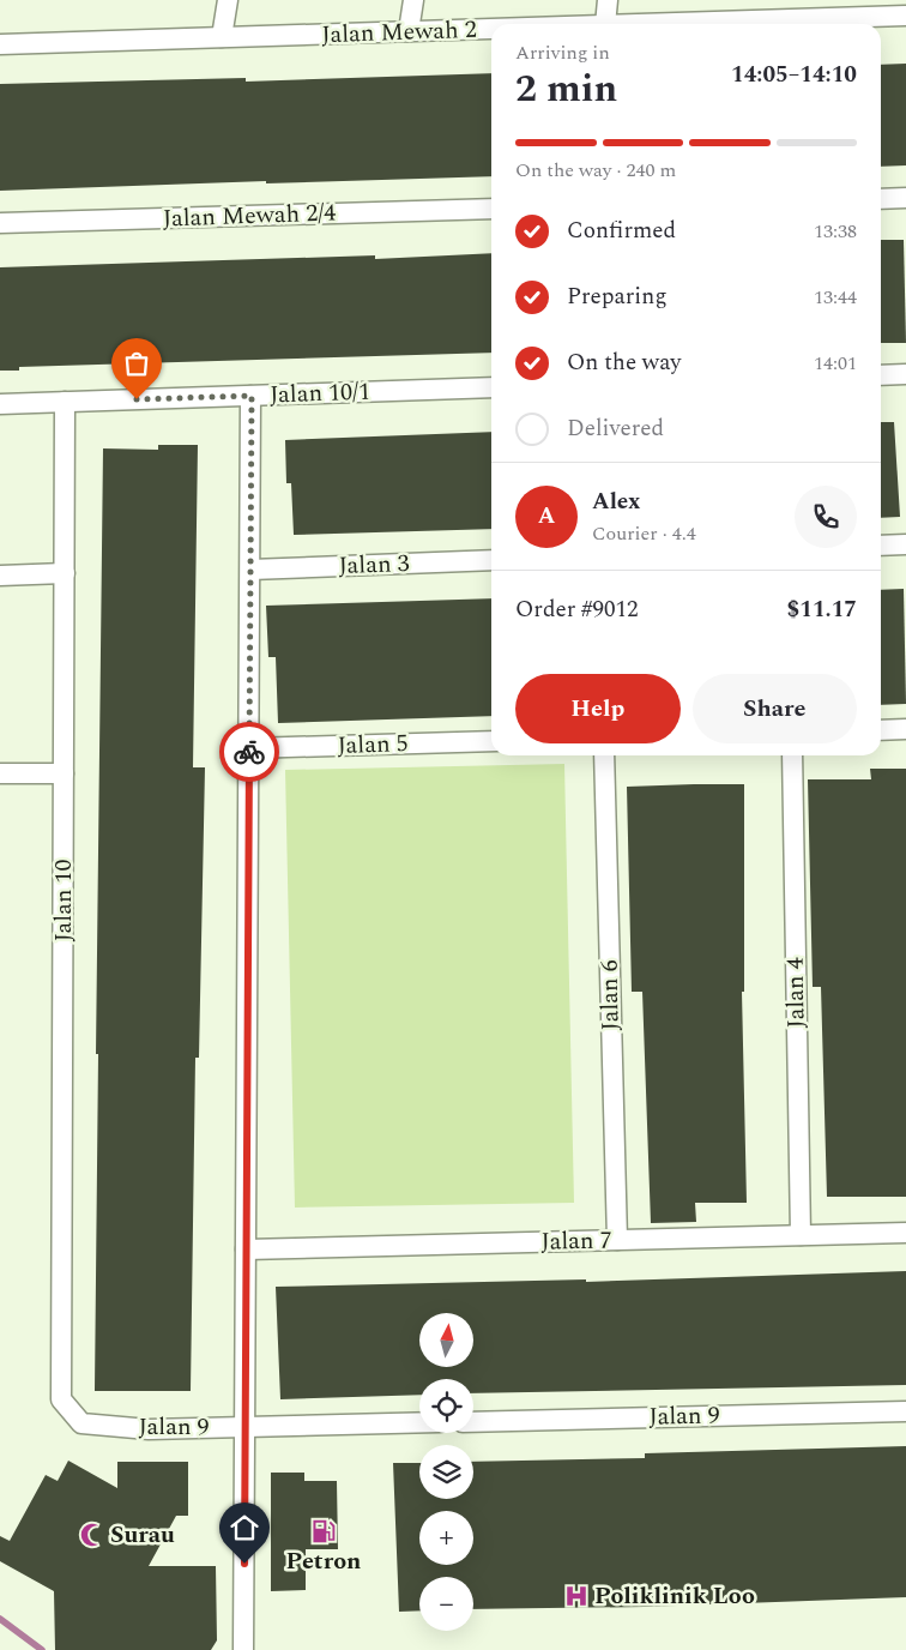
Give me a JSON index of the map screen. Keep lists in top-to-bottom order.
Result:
{
  "streets": {
    "street": [
      "Jalan Mewah 2",
      "Jalan Mewah 2/4",
      "Jalan 10/1",
      "Jalan 3",
      "Jalan 5",
      "Jalan 10",
      "Jalan 4",
      "Jalan 6",
      "Jalan 7",
      "Jalan 9"
    ]
  },
  "crossings": [
    ["Jalan 10/1", "Jalan 10"],
    ["Jalan 10", "Jalan 9"],
    ["Jalan 4", "Jalan 7"],
    ["Jalan 6", "Jalan 7"]
  ],
  "places": {
    "fuel station": ["Petron"],
    "mosque": ["Surau"],
    "hospital": ["Poliklinik Loo"]
  },
  "north": "top",
  "page": {
    "heading": ["2 min", "Arriving in", "14:05–14:10"],
    "panel": [
      "Alex",
      "Courier · 4.4",
      "Order #9012",
      "$11.17"
    ],
    "bar": "On the way · 240 m",
    "list": [
      ["Confirmed", "13:38"],
      ["Preparing", "13:44"],
      ["On the way", "14:01"],
      "Delivered"
    ],
    "round": "A",
    "buttons": ["Help", "Share"],
    "map_buttons": ["+", "−"]
  }
}
